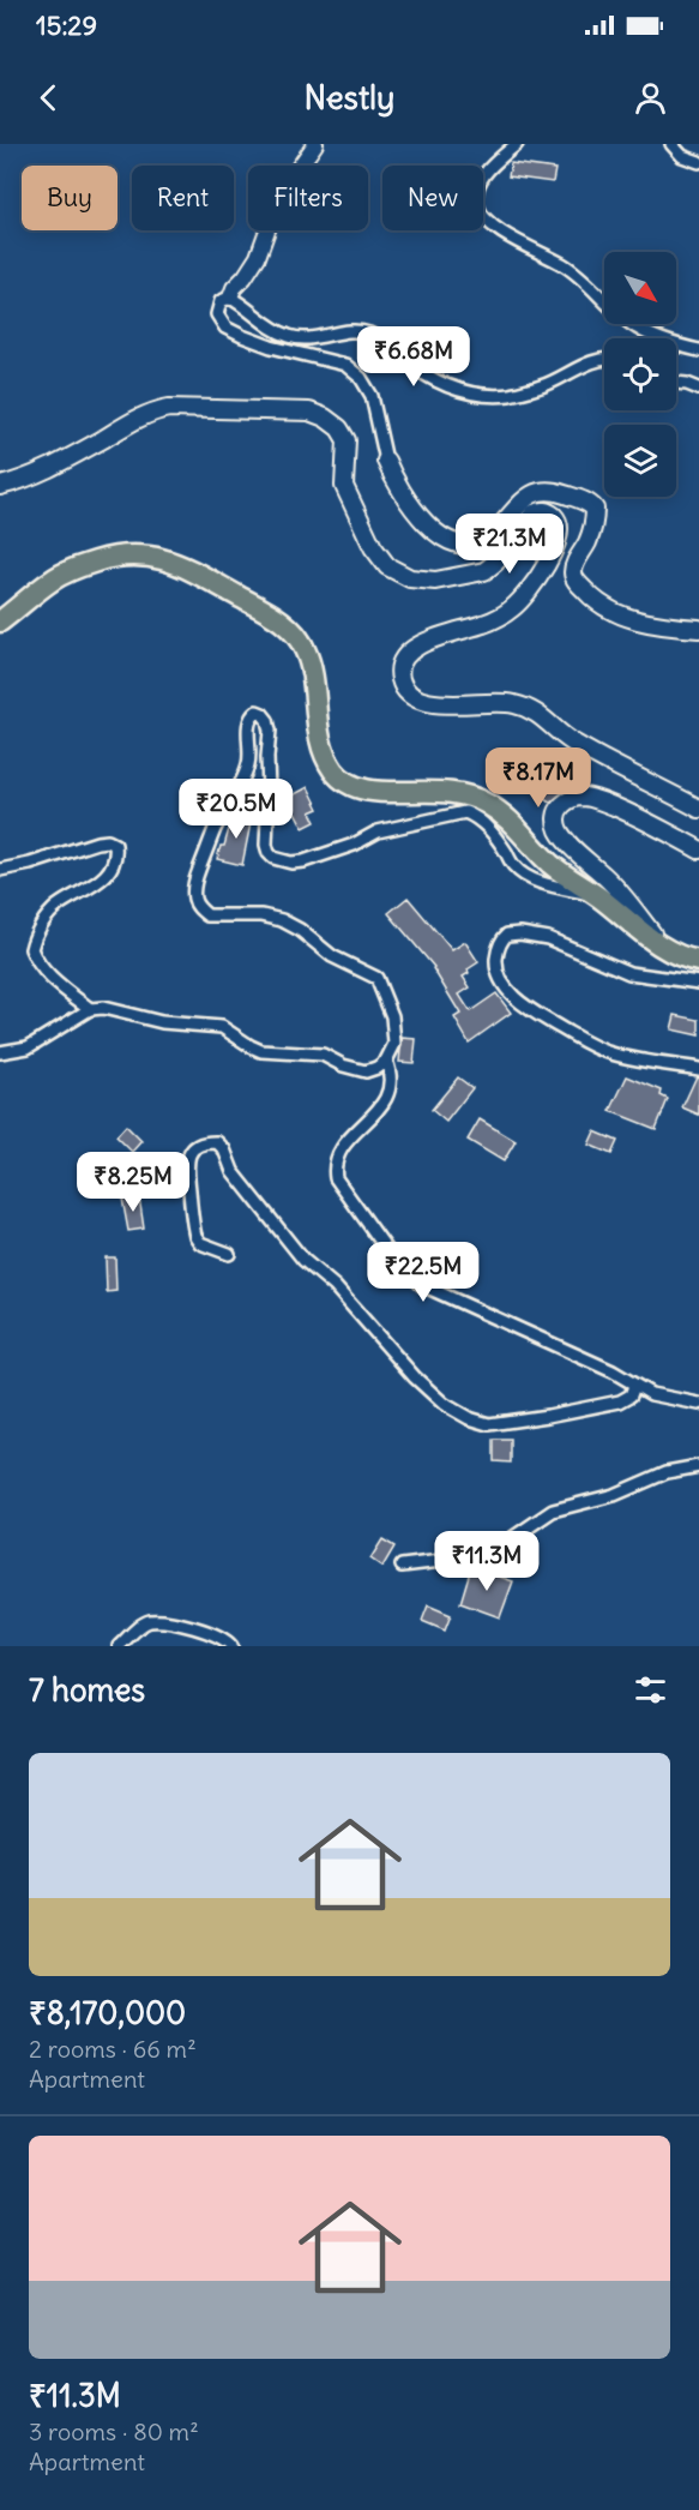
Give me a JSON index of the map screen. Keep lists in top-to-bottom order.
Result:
{
  "north": "bottom right",
  "page": {
    "status": "15:29",
    "header": "Nestly",
    "chip": [
      "Buy",
      "Rent",
      "Filters",
      "New"
    ],
    "price": [
      "₹6.68M",
      "₹21.3M",
      "₹8.17M",
      "₹20.5M",
      "₹8.25M",
      "₹22.5M",
      "₹11.3M"
    ],
    "heading": "7 homes",
    "list": [
      {
        "name": "₹8,170,000",
        "note": "2 rooms · 66 m² · Apartment"
      },
      {
        "name": "₹11.3M",
        "note": "3 rooms · 80 m² · Apartment"
      }
    ]
  }
}
